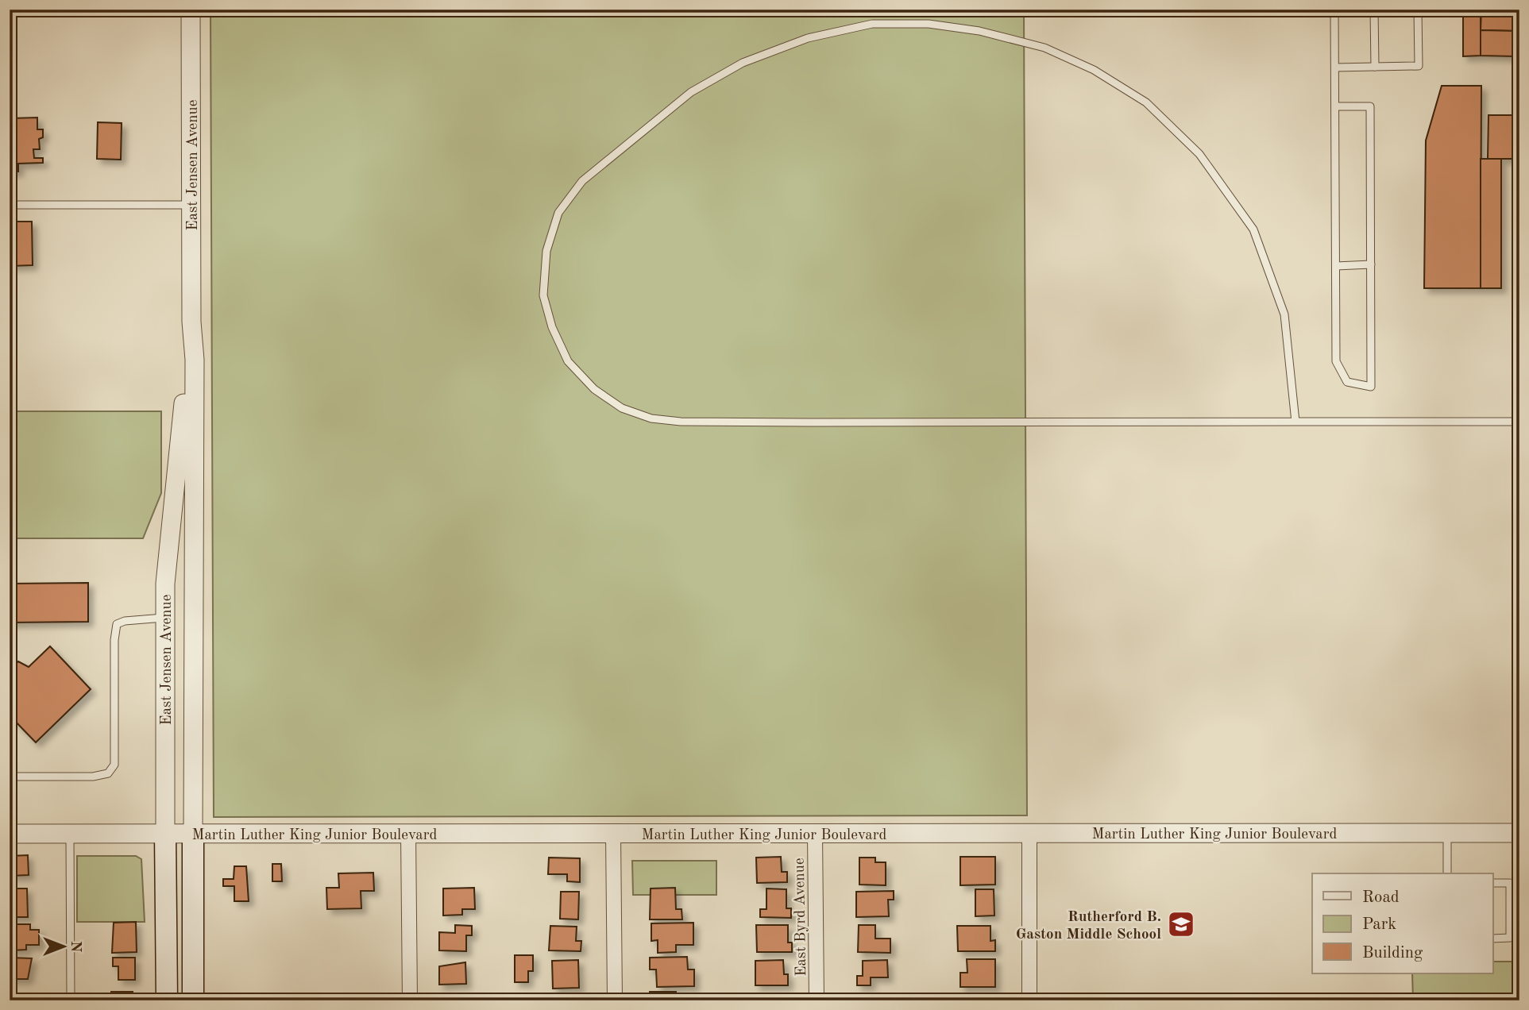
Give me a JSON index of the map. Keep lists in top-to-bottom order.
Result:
{
  "streets": {
    "main road": ["East Jensen Avenue"],
    "street": ["Martin Luther King Junior Boulevard", "East Byrd Avenue"]
  },
  "crossings": [
    ["East Jensen Avenue", "Martin Luther King Junior Boulevard"],
    ["Martin Luther King Junior Boulevard", "East Byrd Avenue"]
  ],
  "places": {
    "school or university": ["Rutherford B. Gaston Middle School"]
  },
  "legend": ["Road", "Park", "Building"],
  "north": "right"
}
